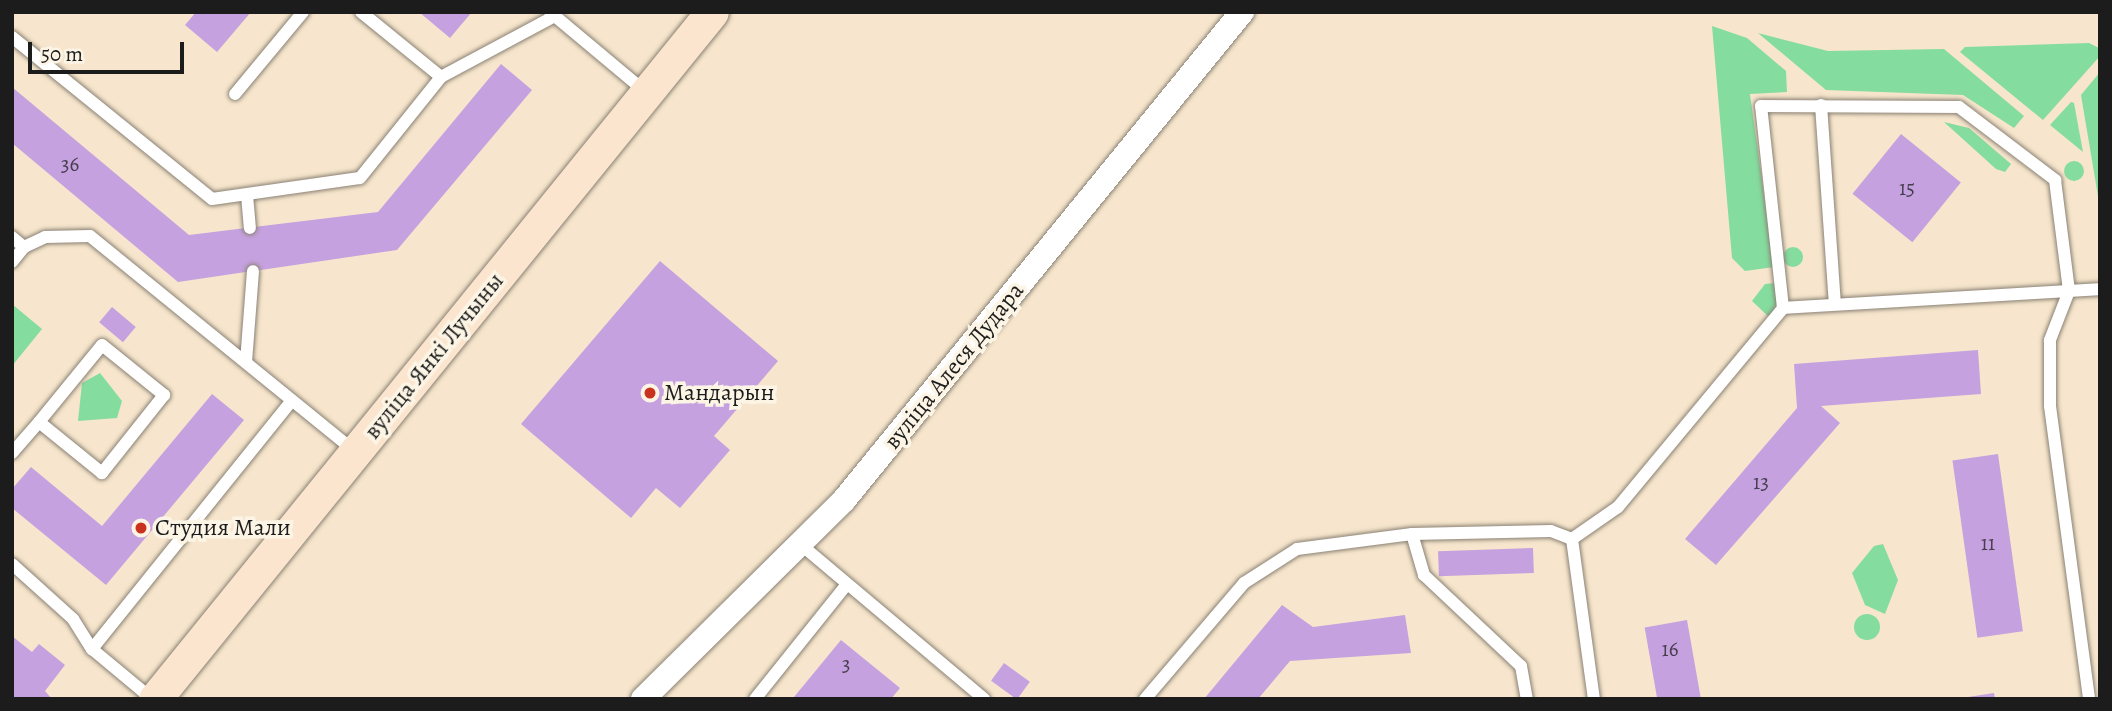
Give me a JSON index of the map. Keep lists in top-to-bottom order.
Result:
{
  "streets": {
    "main road": ["вуліца Янкі Лучыны"],
    "street": ["вуліца Алеся Дудара"]
  },
  "places": ["Мандарын", "Студия Мали"],
  "house_numbers": [
    "36",
    "15",
    "13",
    "11",
    "16",
    "3"
  ],
  "scale_bar": "50 m"
}
